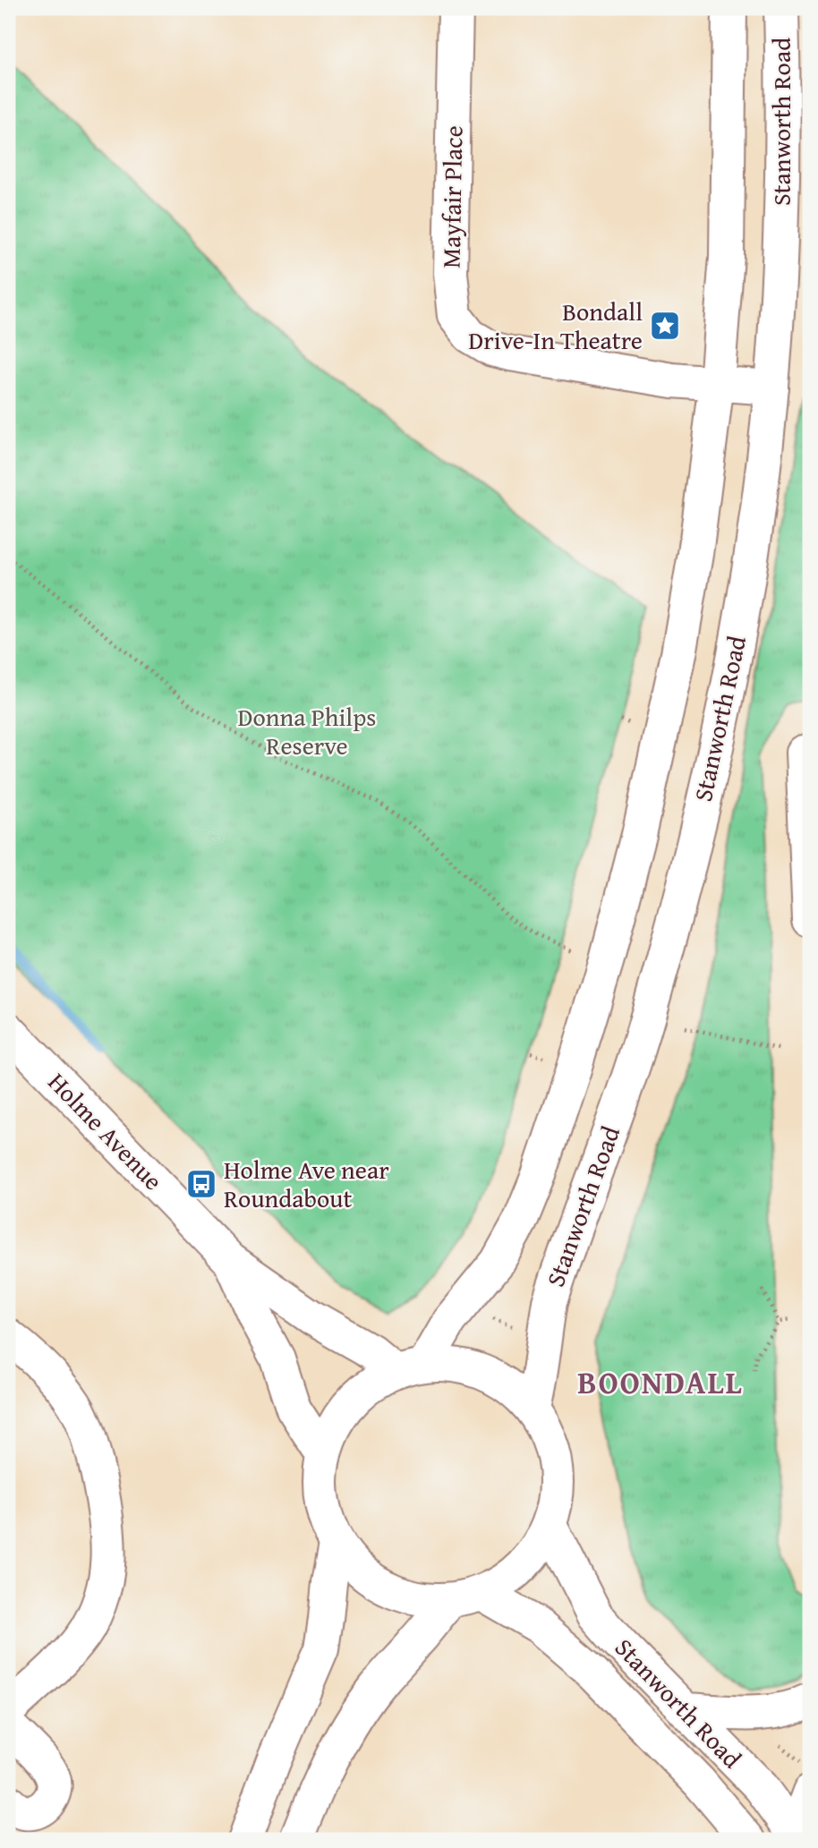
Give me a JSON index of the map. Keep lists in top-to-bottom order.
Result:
{
  "streets": {
    "main road": ["Stanworth Road", "Mayfair Place", "Holme Avenue"]
  },
  "crossings": [
    ["Stanworth Road", "Mayfair Place"],
    ["Stanworth Road", "Holme Avenue"]
  ],
  "districts": ["BOONDALL"],
  "parks": ["Donna Philps Reserve"],
  "places": {
    "place": ["Bondall Drive-In Theatre"],
    "bus stop": ["Holme Ave near Roundabout"]
  }
}
